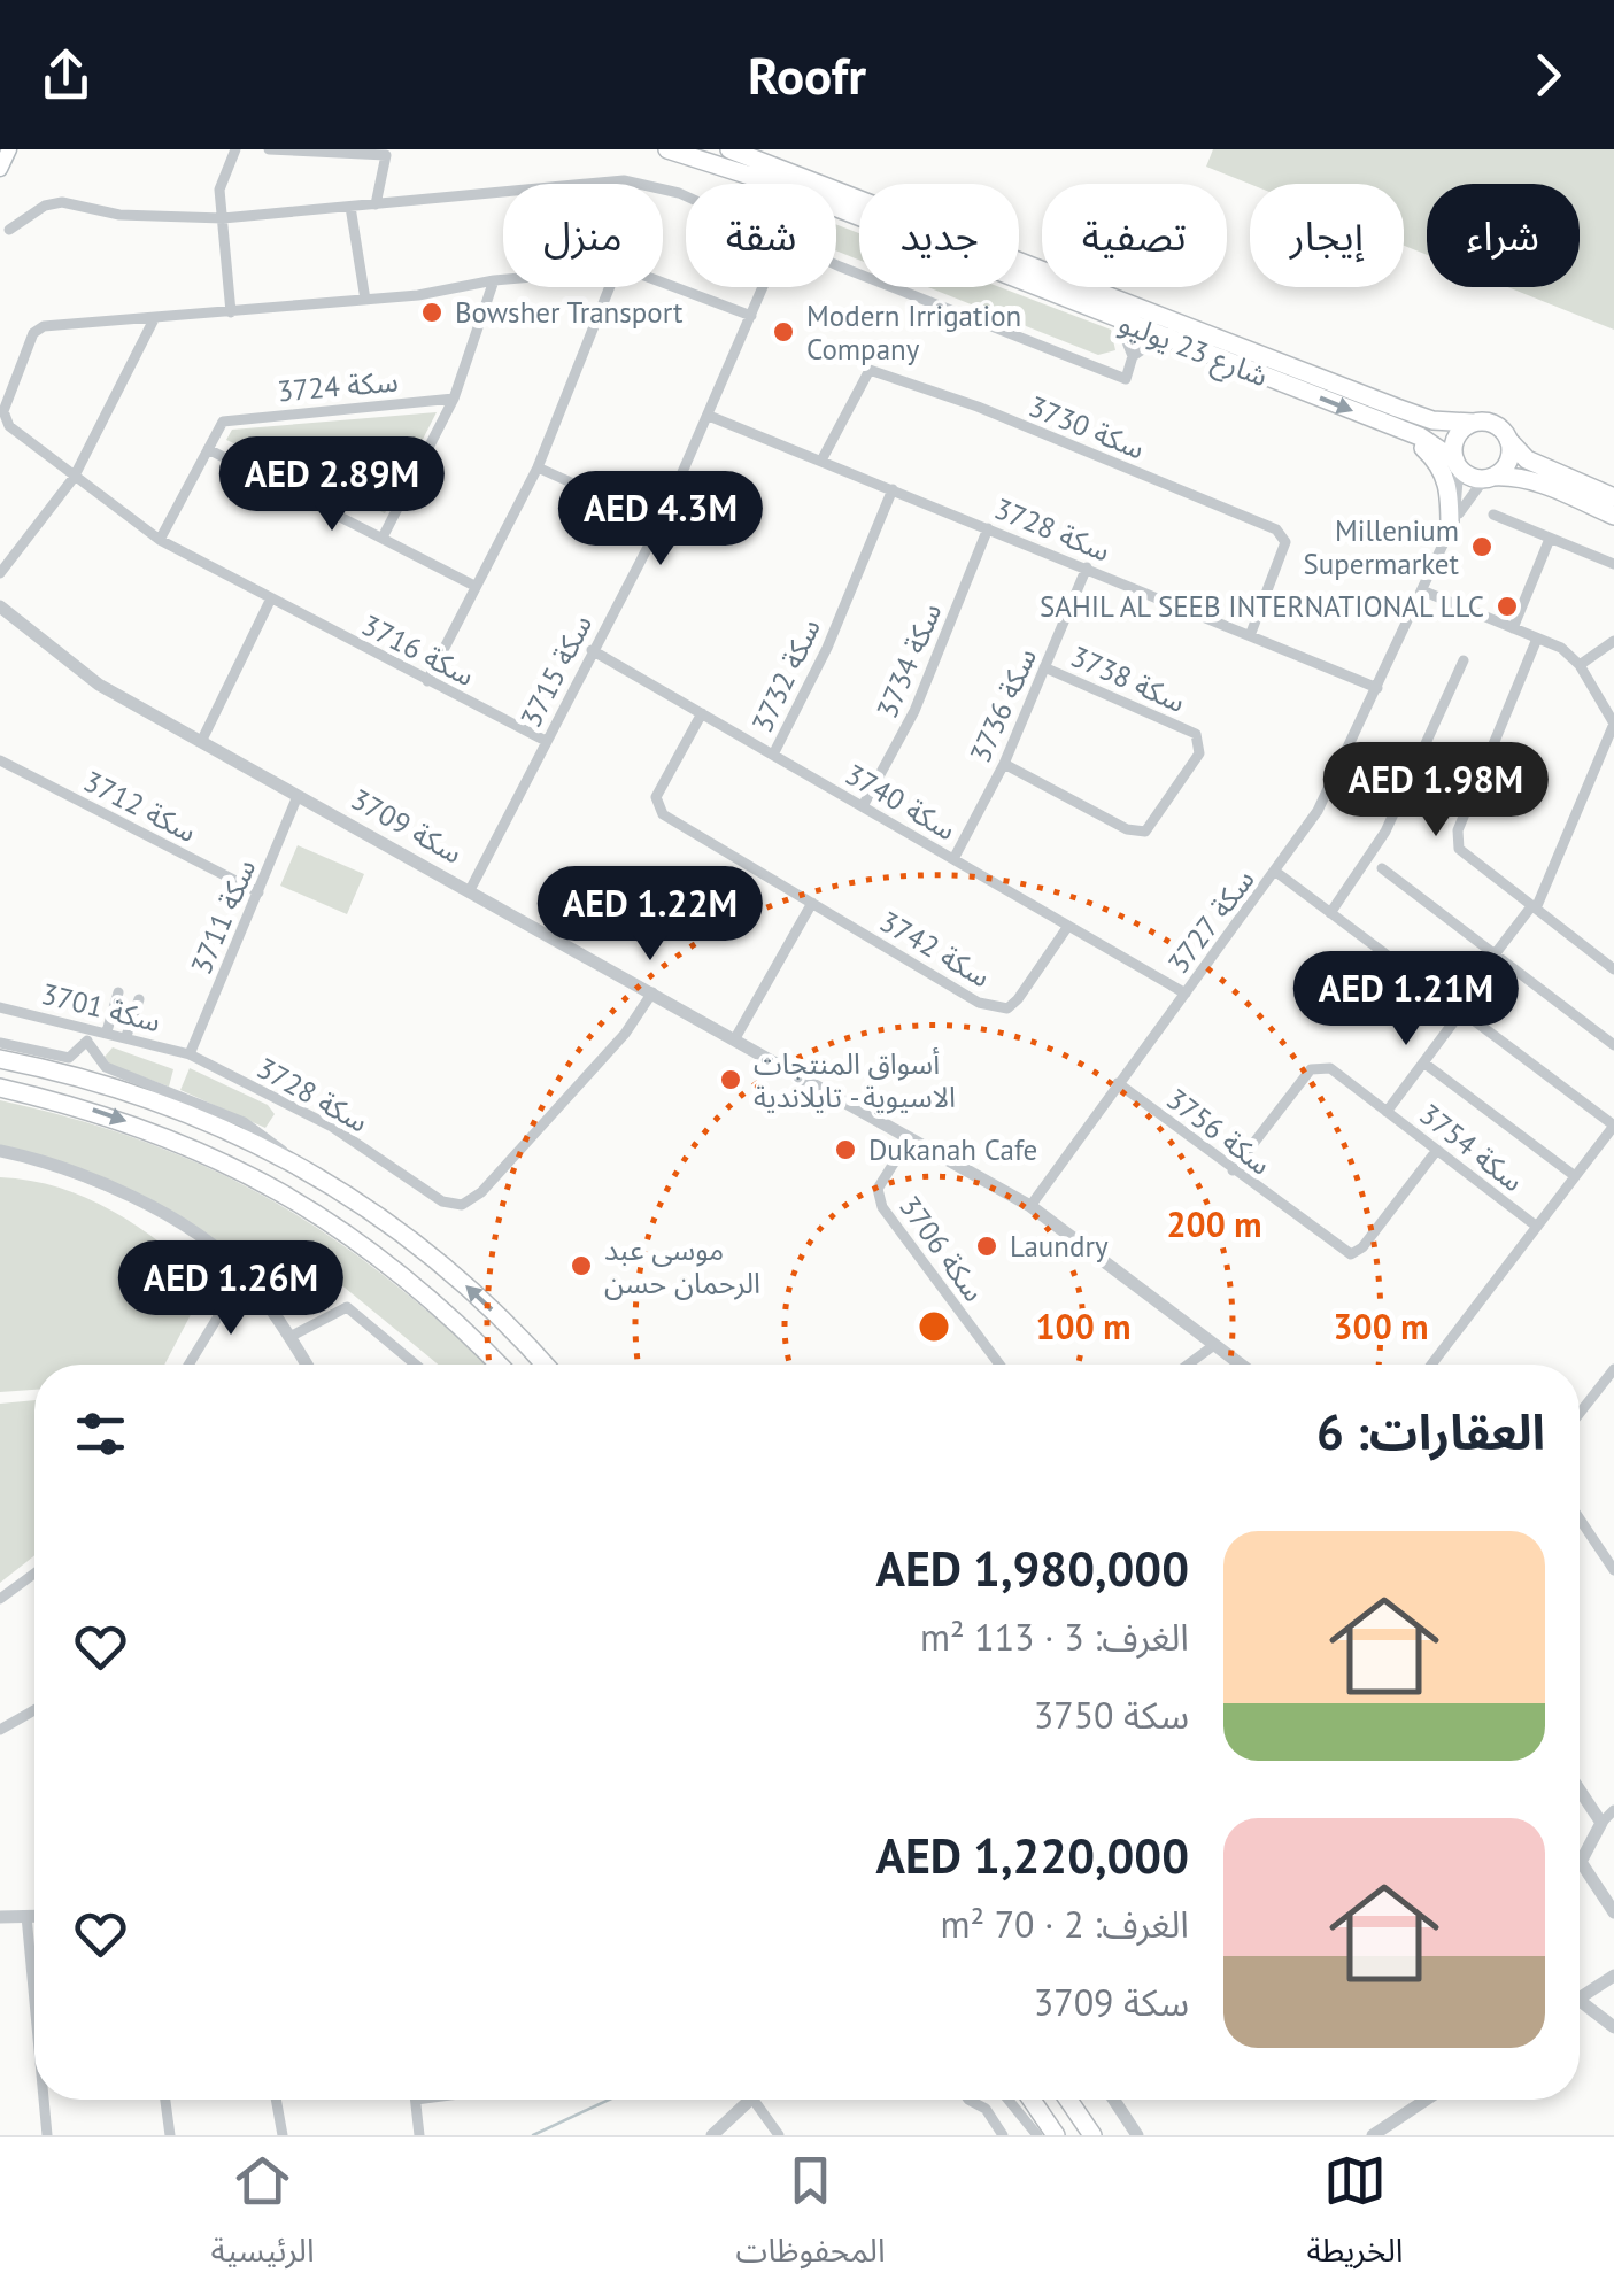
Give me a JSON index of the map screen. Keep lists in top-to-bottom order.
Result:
{
  "streets": {
    "main road": ["شارع 23 يوليو"],
    "street": [
      "سكة 3724",
      "سكة 3730",
      "سكة 3728",
      "سكة 3716",
      "سكة 3734",
      "سكة 3715",
      "سكة 3732",
      "سكة 3738",
      "سكة 3736",
      "سكة 3740",
      "سكة 3712",
      "سكة 3709",
      "سكة 3711",
      "سكة 3727",
      "سكة 3742",
      "سكة 3701",
      "سكة 3756",
      "سكة 3754",
      "سكة 3706"
    ]
  },
  "crossings": [
    ["شارع 23 يوليو", "سكة 3727"],
    ["سكة 3724", "سكة 3716"],
    ["سكة 3730", "سكة 3728"],
    ["سكة 3728", "سكة 3734"],
    ["سكة 3728", "سكة 3715"],
    ["سكة 3728", "سكة 3732"],
    ["سكة 3728", "سكة 3736"],
    ["سكة 3728", "سكة 3709"],
    ["سكة 3728", "سكة 3711"],
    ["سكة 3728", "سكة 3727"],
    ["سكة 3728", "سكة 3701"],
    ["سكة 3716", "سكة 3715"],
    ["سكة 3734", "سكة 3740"],
    ["سكة 3715", "سكة 3740"],
    ["سكة 3715", "سكة 3709"],
    ["سكة 3732", "سكة 3740"],
    ["سكة 3738", "سكة 3736"],
    ["سكة 3736", "سكة 3740"],
    ["سكة 3740", "سكة 3727"],
    ["سكة 3740", "سكة 3742"],
    ["سكة 3712", "سكة 3711"],
    ["سكة 3709", "سكة 3711"],
    ["سكة 3709", "سكة 3727"],
    ["سكة 3709", "سكة 3706"],
    ["سكة 3711", "سكة 3701"],
    ["سكة 3727", "سكة 3756"],
    ["سكة 3756", "سكة 3754"]
  ],
  "places": [
    "Bowsher Transport",
    "Modern Irrigation Company",
    "Millenium Supermarket",
    "SAHIL AL SEEB INTERNATIONAL LLC",
    "أسواق المنتجات الاسيوية - تايلاندية",
    "Dukanah Cafe",
    "Laundry",
    "موسى عبد الرحمان حسن"
  ],
  "page": {
    "header": "Roofr",
    "chip": [
      "شراء",
      "إيجار",
      "تصفية",
      "جديد",
      "شقة",
      "منزل"
    ],
    "price": [
      "AED 2.89M",
      "AED 4.3M",
      "AED 1.98M",
      "AED 1.22M",
      "AED 1.21M",
      "AED 1.26M"
    ],
    "heading": "العقارات: 6",
    "list": [
      {
        "name": "AED 1,980,000",
        "note": "الغرف: 3 · 113 m² · سكة 3750"
      },
      {
        "name": "AED 1,220,000",
        "note": "الغرف: 2 · 70 m² · سكة 3709"
      }
    ],
    "tabs": ["الخريطة", "المحفوظات", "الرئيسية"]
  },
  "rings": ["200 m", "100 m", "300 m"]
}
